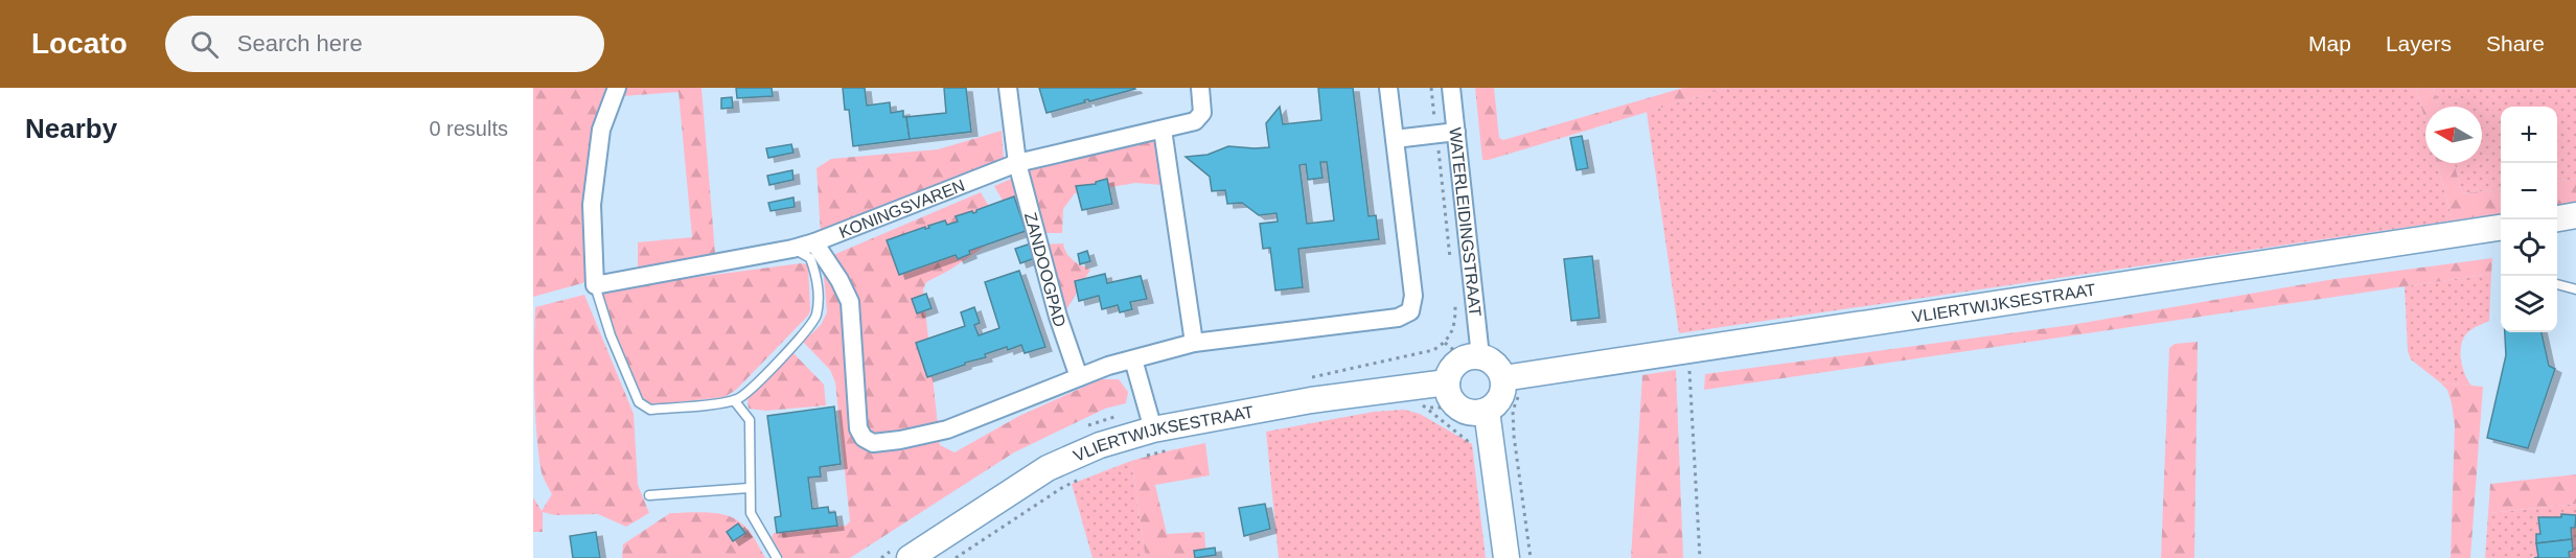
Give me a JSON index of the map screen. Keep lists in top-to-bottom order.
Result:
{
  "streets": {
    "street": [
      "KONINGSVAREN",
      "WATERLEIDINGSTRAAT",
      "ZANDOOGPAD",
      "VLIERTWIJKSESTRAAT"
    ]
  },
  "crossings": [
    ["KONINGSVAREN", "ZANDOOGPAD"],
    ["WATERLEIDINGSTRAAT", "VLIERTWIJKSESTRAAT"]
  ],
  "north": "left",
  "page": {
    "header": "Locato",
    "search": "Search here",
    "nav": ["Map", "Layers", "Share"],
    "heading": ["Nearby", "0 results"],
    "map_buttons": ["+", "−"]
  }
}
